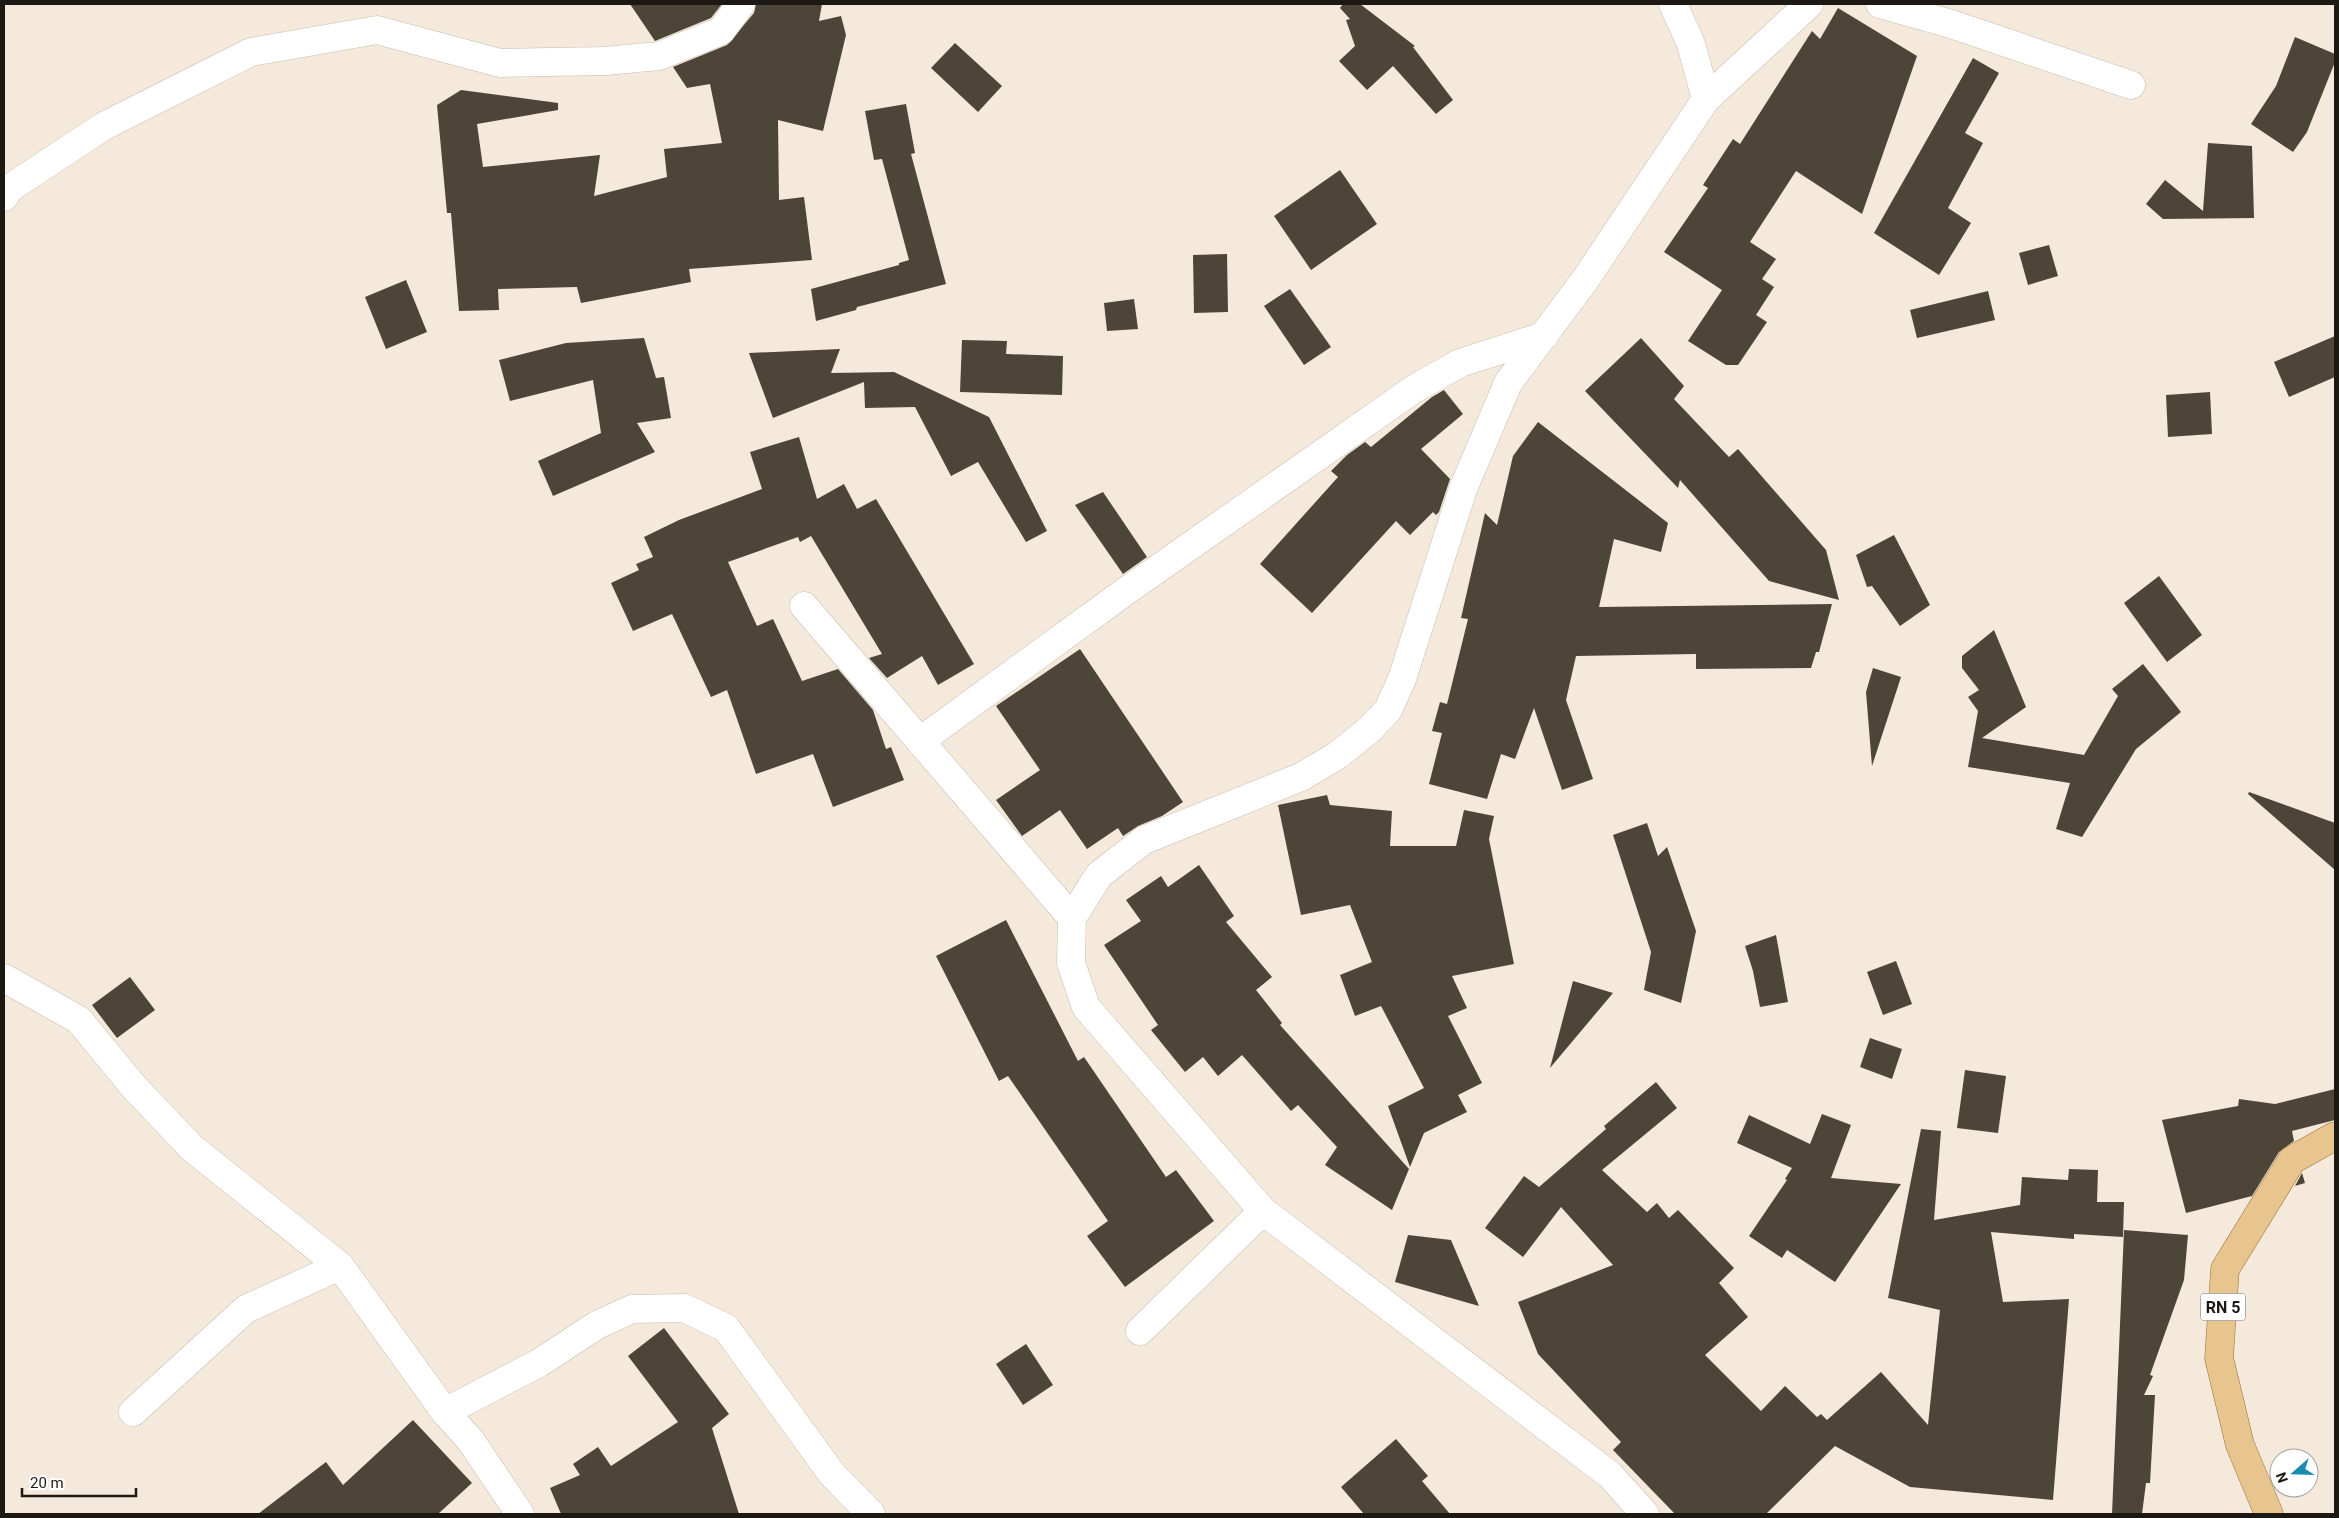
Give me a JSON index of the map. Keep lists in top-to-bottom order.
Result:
{
  "streets": {
    "main road": ["RN 5"]
  },
  "scale_bar": "20 m",
  "north": "left"
}
